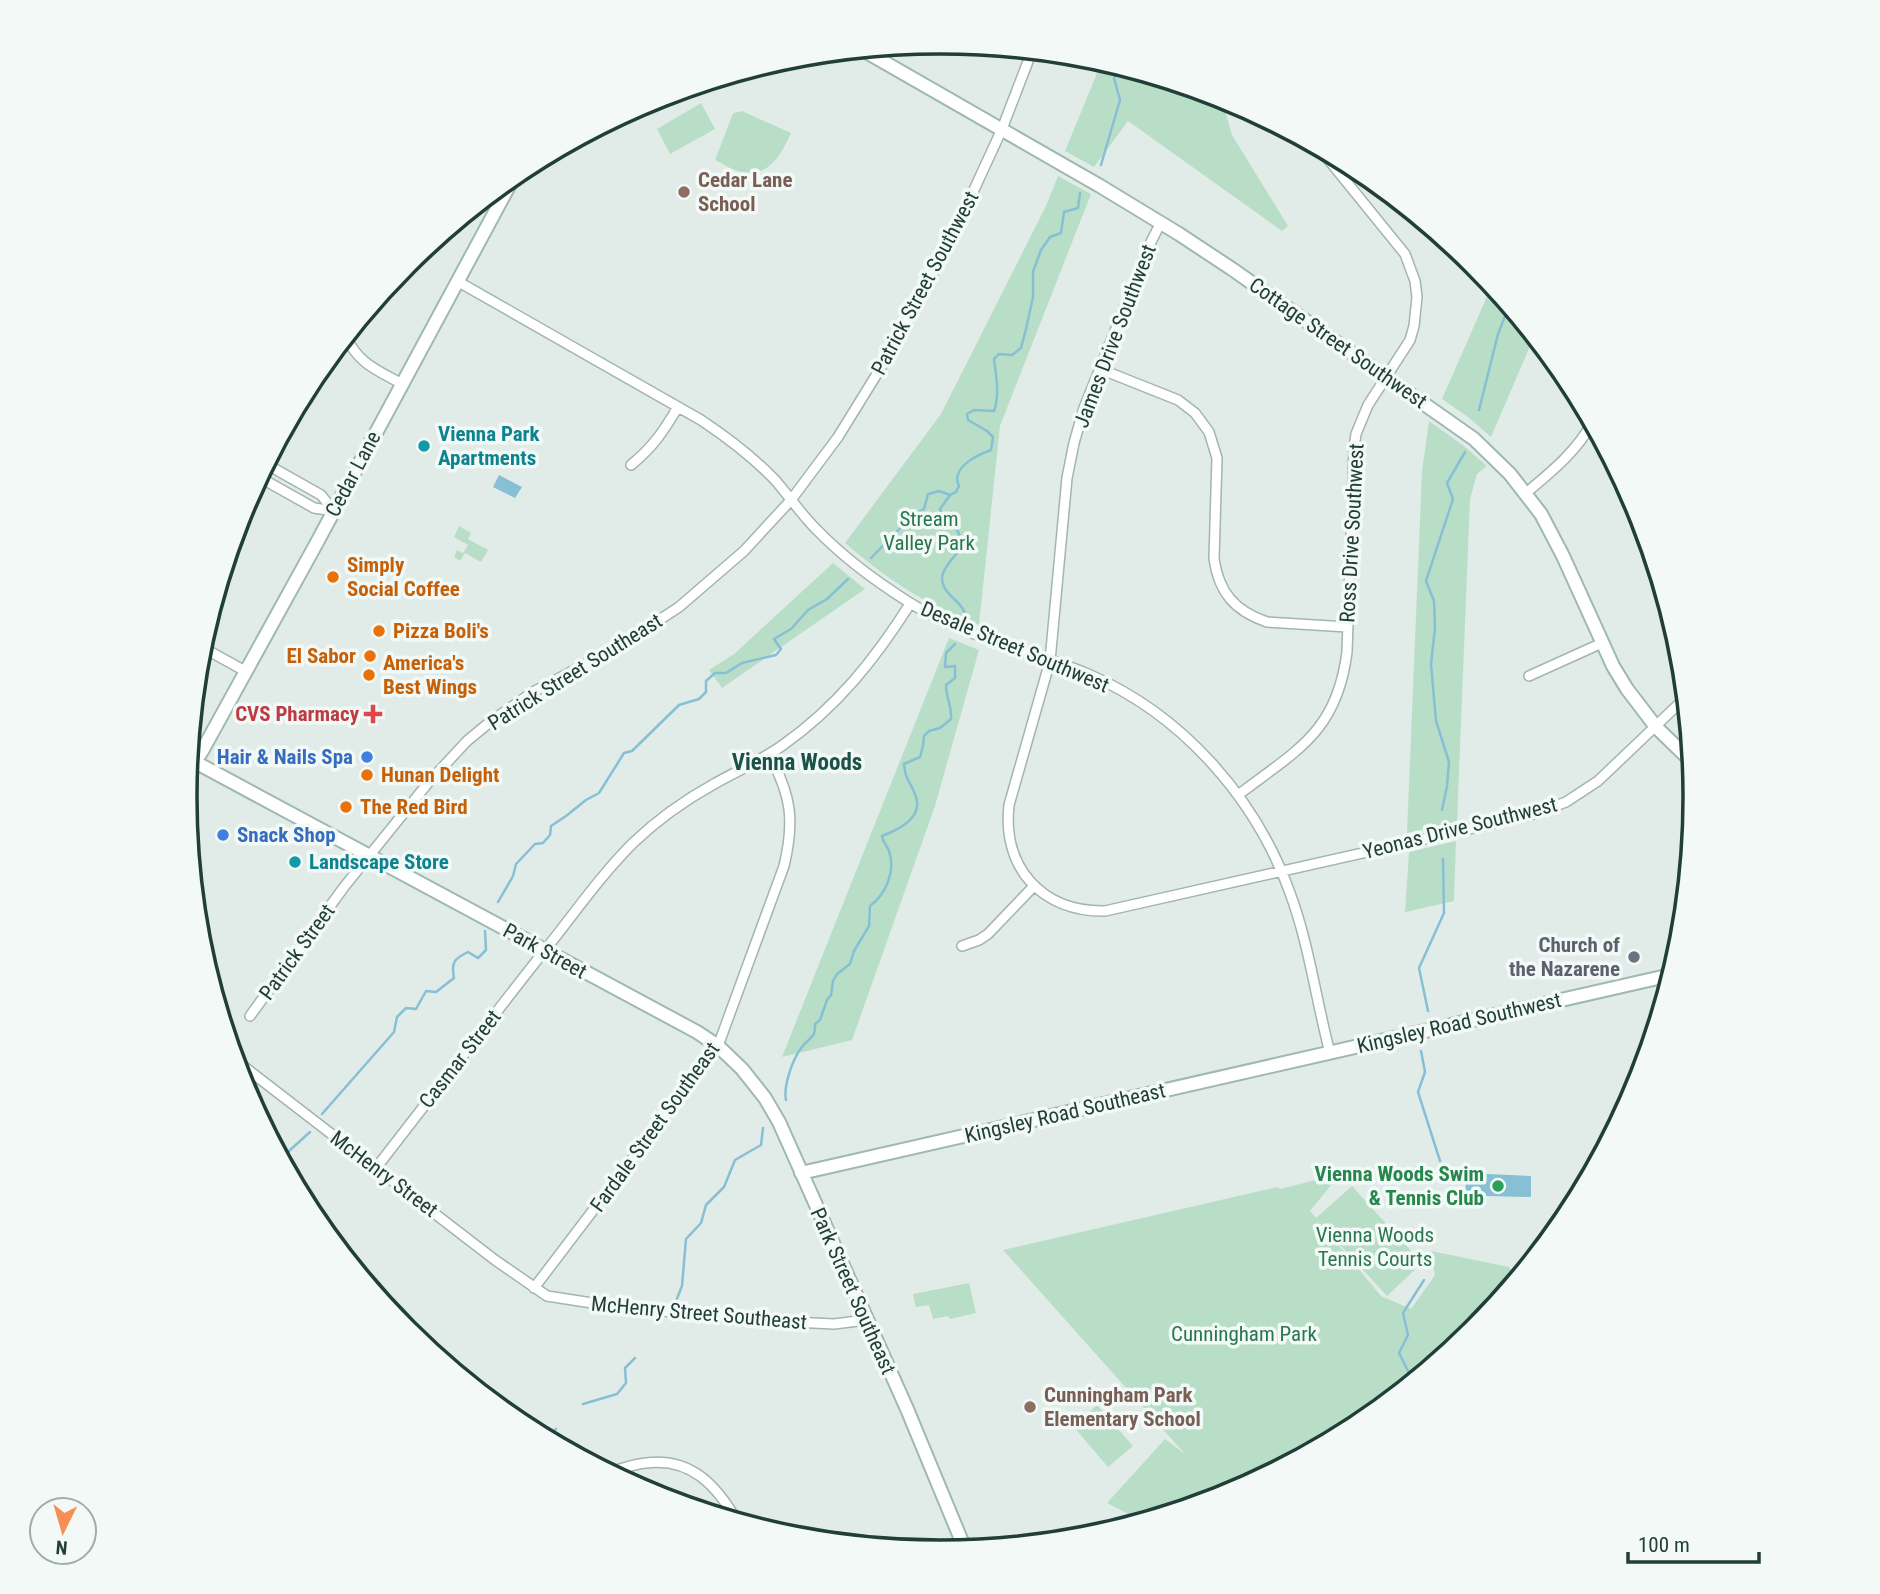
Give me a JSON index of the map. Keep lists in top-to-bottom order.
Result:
{
  "streets": {
    "street": [
      "Patrick Street Southwest",
      "James Drive Southwest",
      "Cottage Street Southwest",
      "Cedar Lane",
      "Ross Drive Southwest",
      "Desale Street Southwest",
      "Patrick Street Southeast",
      "Yeonas Drive Southwest",
      "Park Street",
      "Patrick Street",
      "Kingsley Road Southwest",
      "Casmar Street",
      "Kingsley Road Southeast",
      "Fardale Street Southeast",
      "McHenry Street",
      "Park Street Southeast",
      "McHenry Street Southeast"
    ]
  },
  "crossings": [
    ["Patrick Street Southwest", "Cottage Street Southwest"],
    ["Patrick Street Southwest", "Desale Street Southwest"],
    ["Patrick Street Southwest", "Patrick Street Southeast"],
    ["James Drive Southwest", "Cottage Street Southwest"],
    ["James Drive Southwest", "Desale Street Southwest"],
    ["James Drive Southwest", "Yeonas Drive Southwest"],
    ["Cottage Street Southwest", "Ross Drive Southwest"],
    ["Cottage Street Southwest", "Yeonas Drive Southwest"],
    ["Cedar Lane", "Desale Street Southwest"],
    ["Ross Drive Southwest", "Desale Street Southwest"],
    ["Desale Street Southwest", "Patrick Street Southeast"],
    ["Desale Street Southwest", "Yeonas Drive Southwest"],
    ["Desale Street Southwest", "Kingsley Road Southwest"],
    ["Desale Street Southwest", "Casmar Street"],
    ["Desale Street Southwest", "Kingsley Road Southeast"],
    ["Patrick Street Southeast", "Park Street"],
    ["Patrick Street Southeast", "Patrick Street"],
    ["Park Street", "Patrick Street"],
    ["Park Street", "Casmar Street"],
    ["Park Street", "Fardale Street Southeast"],
    ["Park Street", "Park Street Southeast"],
    ["Kingsley Road Southwest", "Kingsley Road Southeast"],
    ["Casmar Street", "Fardale Street Southeast"],
    ["Casmar Street", "McHenry Street"],
    ["Kingsley Road Southeast", "Park Street Southeast"],
    ["Fardale Street Southeast", "McHenry Street"],
    ["Fardale Street Southeast", "Park Street Southeast"],
    ["Fardale Street Southeast", "McHenry Street Southeast"],
    ["McHenry Street", "McHenry Street Southeast"],
    ["Park Street Southeast", "McHenry Street Southeast"]
  ],
  "districts": ["Vienna Woods"],
  "parks": ["Stream Valley Park", "Vienna Woods Tennis Courts", "Cunningham Park"],
  "places": {
    "other": [
      "Cedar Lane School",
      "Vienna Park Apartments",
      "Simply Social Coffee",
      "Pizza Boli's",
      "El Sabor",
      "America's Best Wings",
      "Hair & Nails Spa",
      "Hunan Delight",
      "The Red Bird",
      "Snack Shop",
      "Landscape Store",
      "Church of the Nazarene",
      "Vienna Woods Swim & Tennis Club",
      "Cunningham Park Elementary School"
    ],
    "health": ["CVS Pharmacy"]
  },
  "scale_bar": "100 m",
  "north": "bottom"
}
